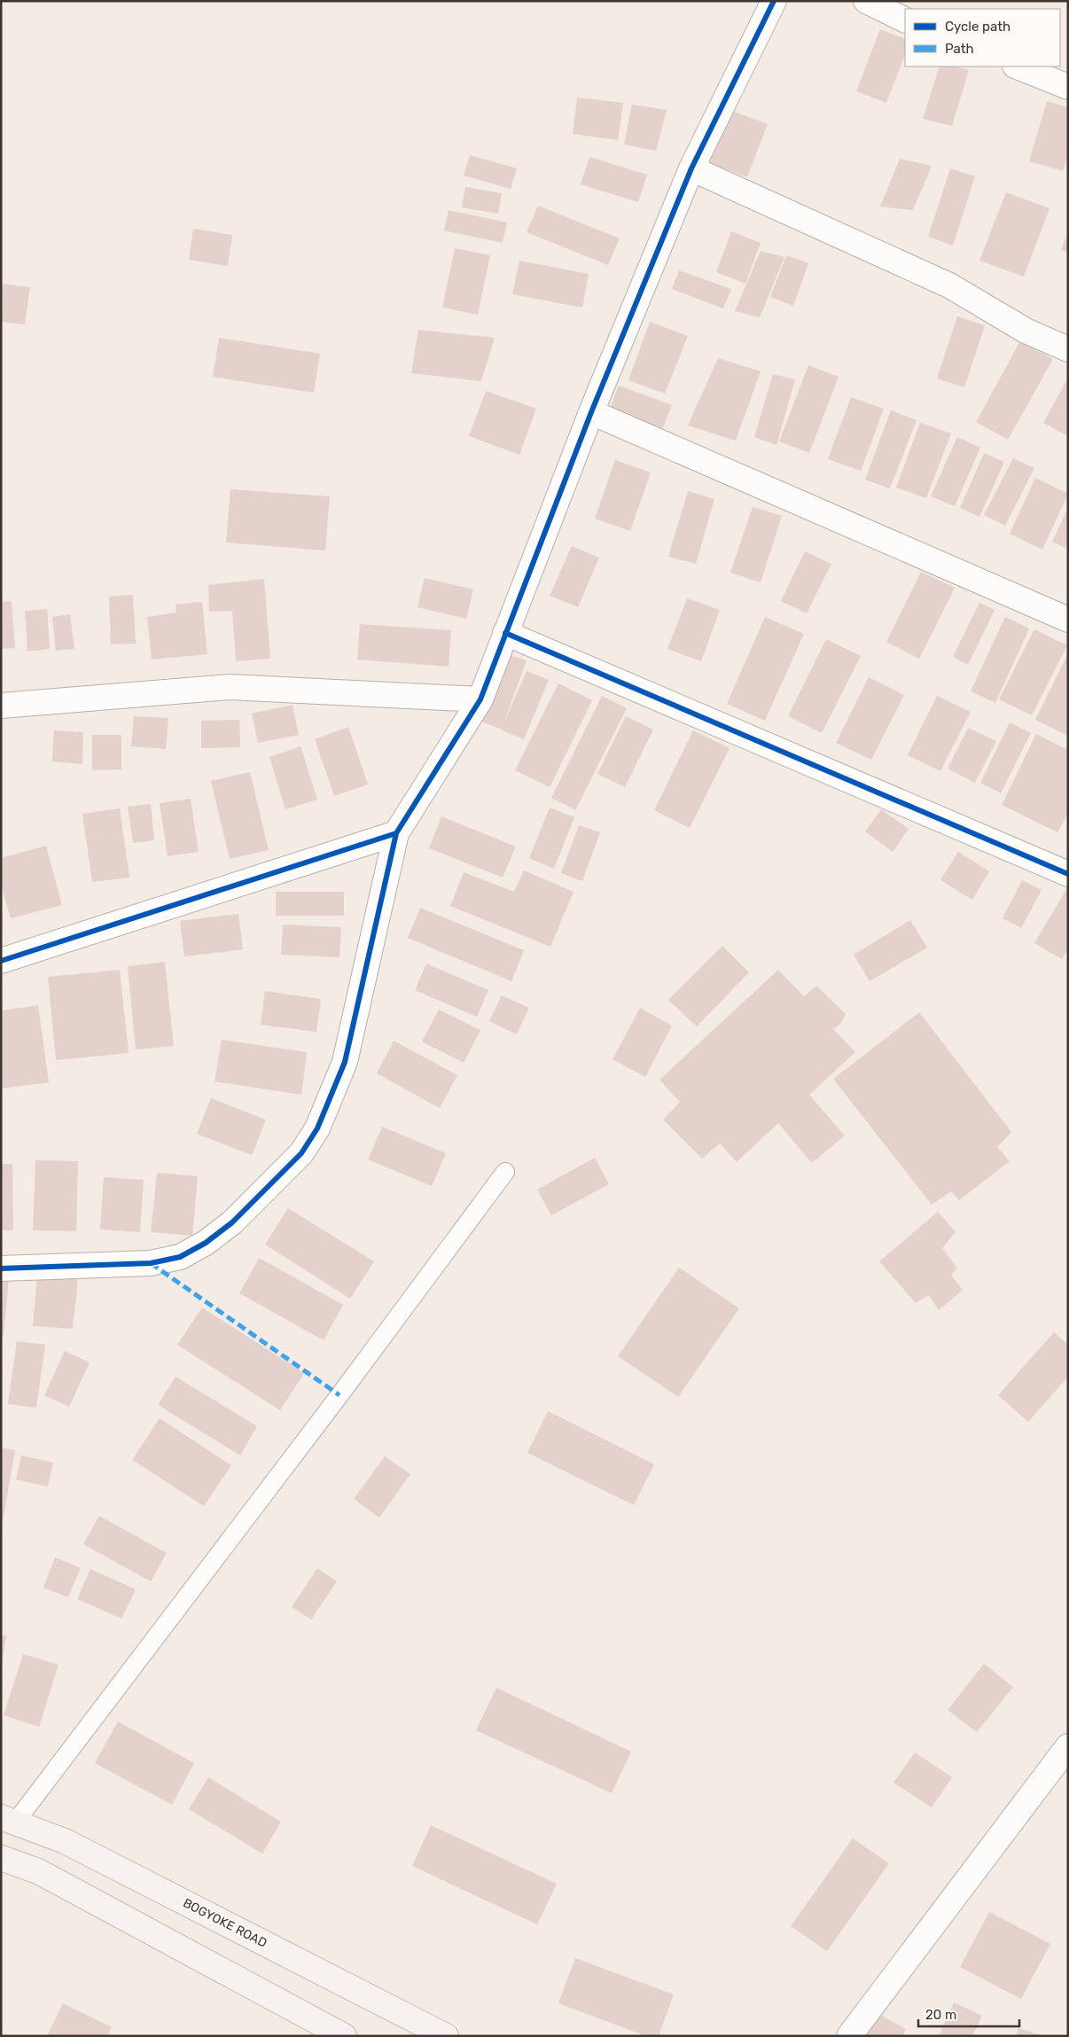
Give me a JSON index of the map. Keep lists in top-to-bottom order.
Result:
{
  "streets": {
    "main road": ["BOGYOKE ROAD"]
  },
  "legend": ["Cycle path", "Path"],
  "scale_bar": "20 m"
}
